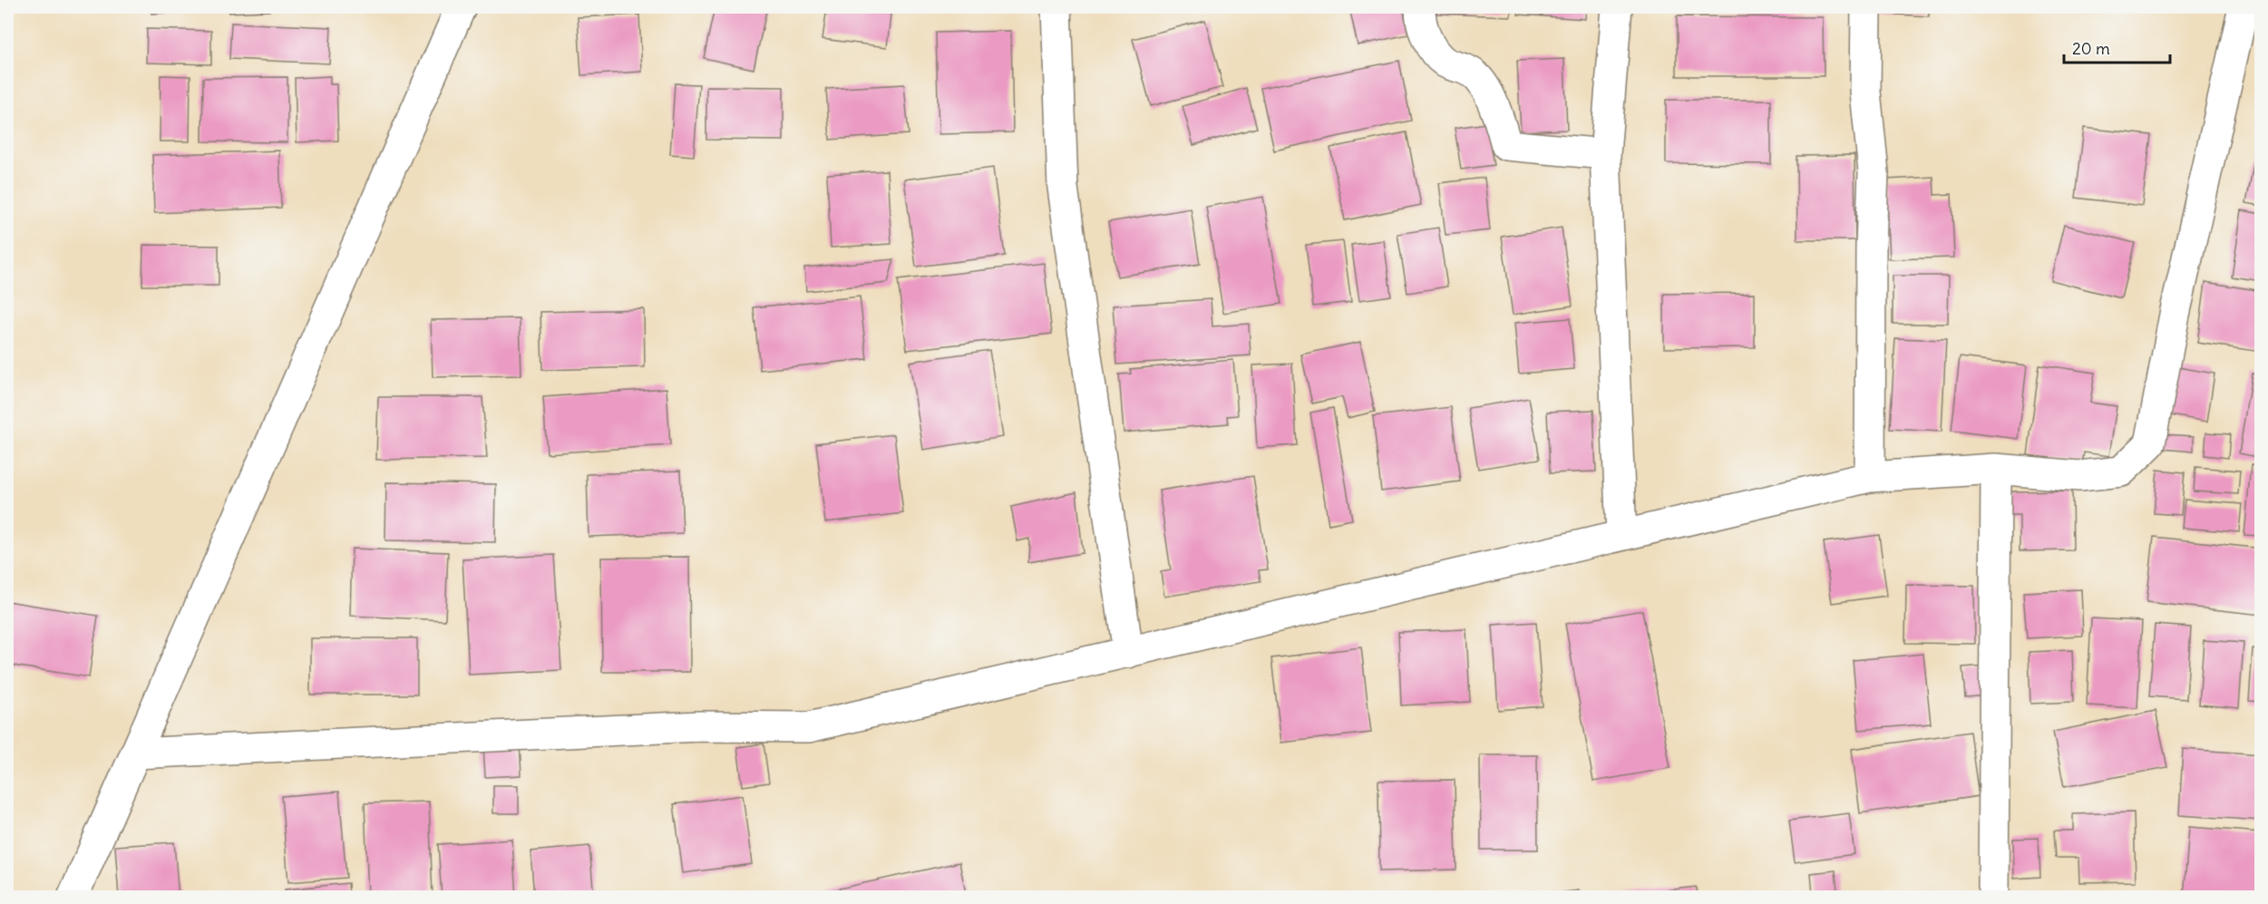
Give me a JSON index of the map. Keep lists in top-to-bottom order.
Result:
{
  "scale_bar": "20 m"
}
